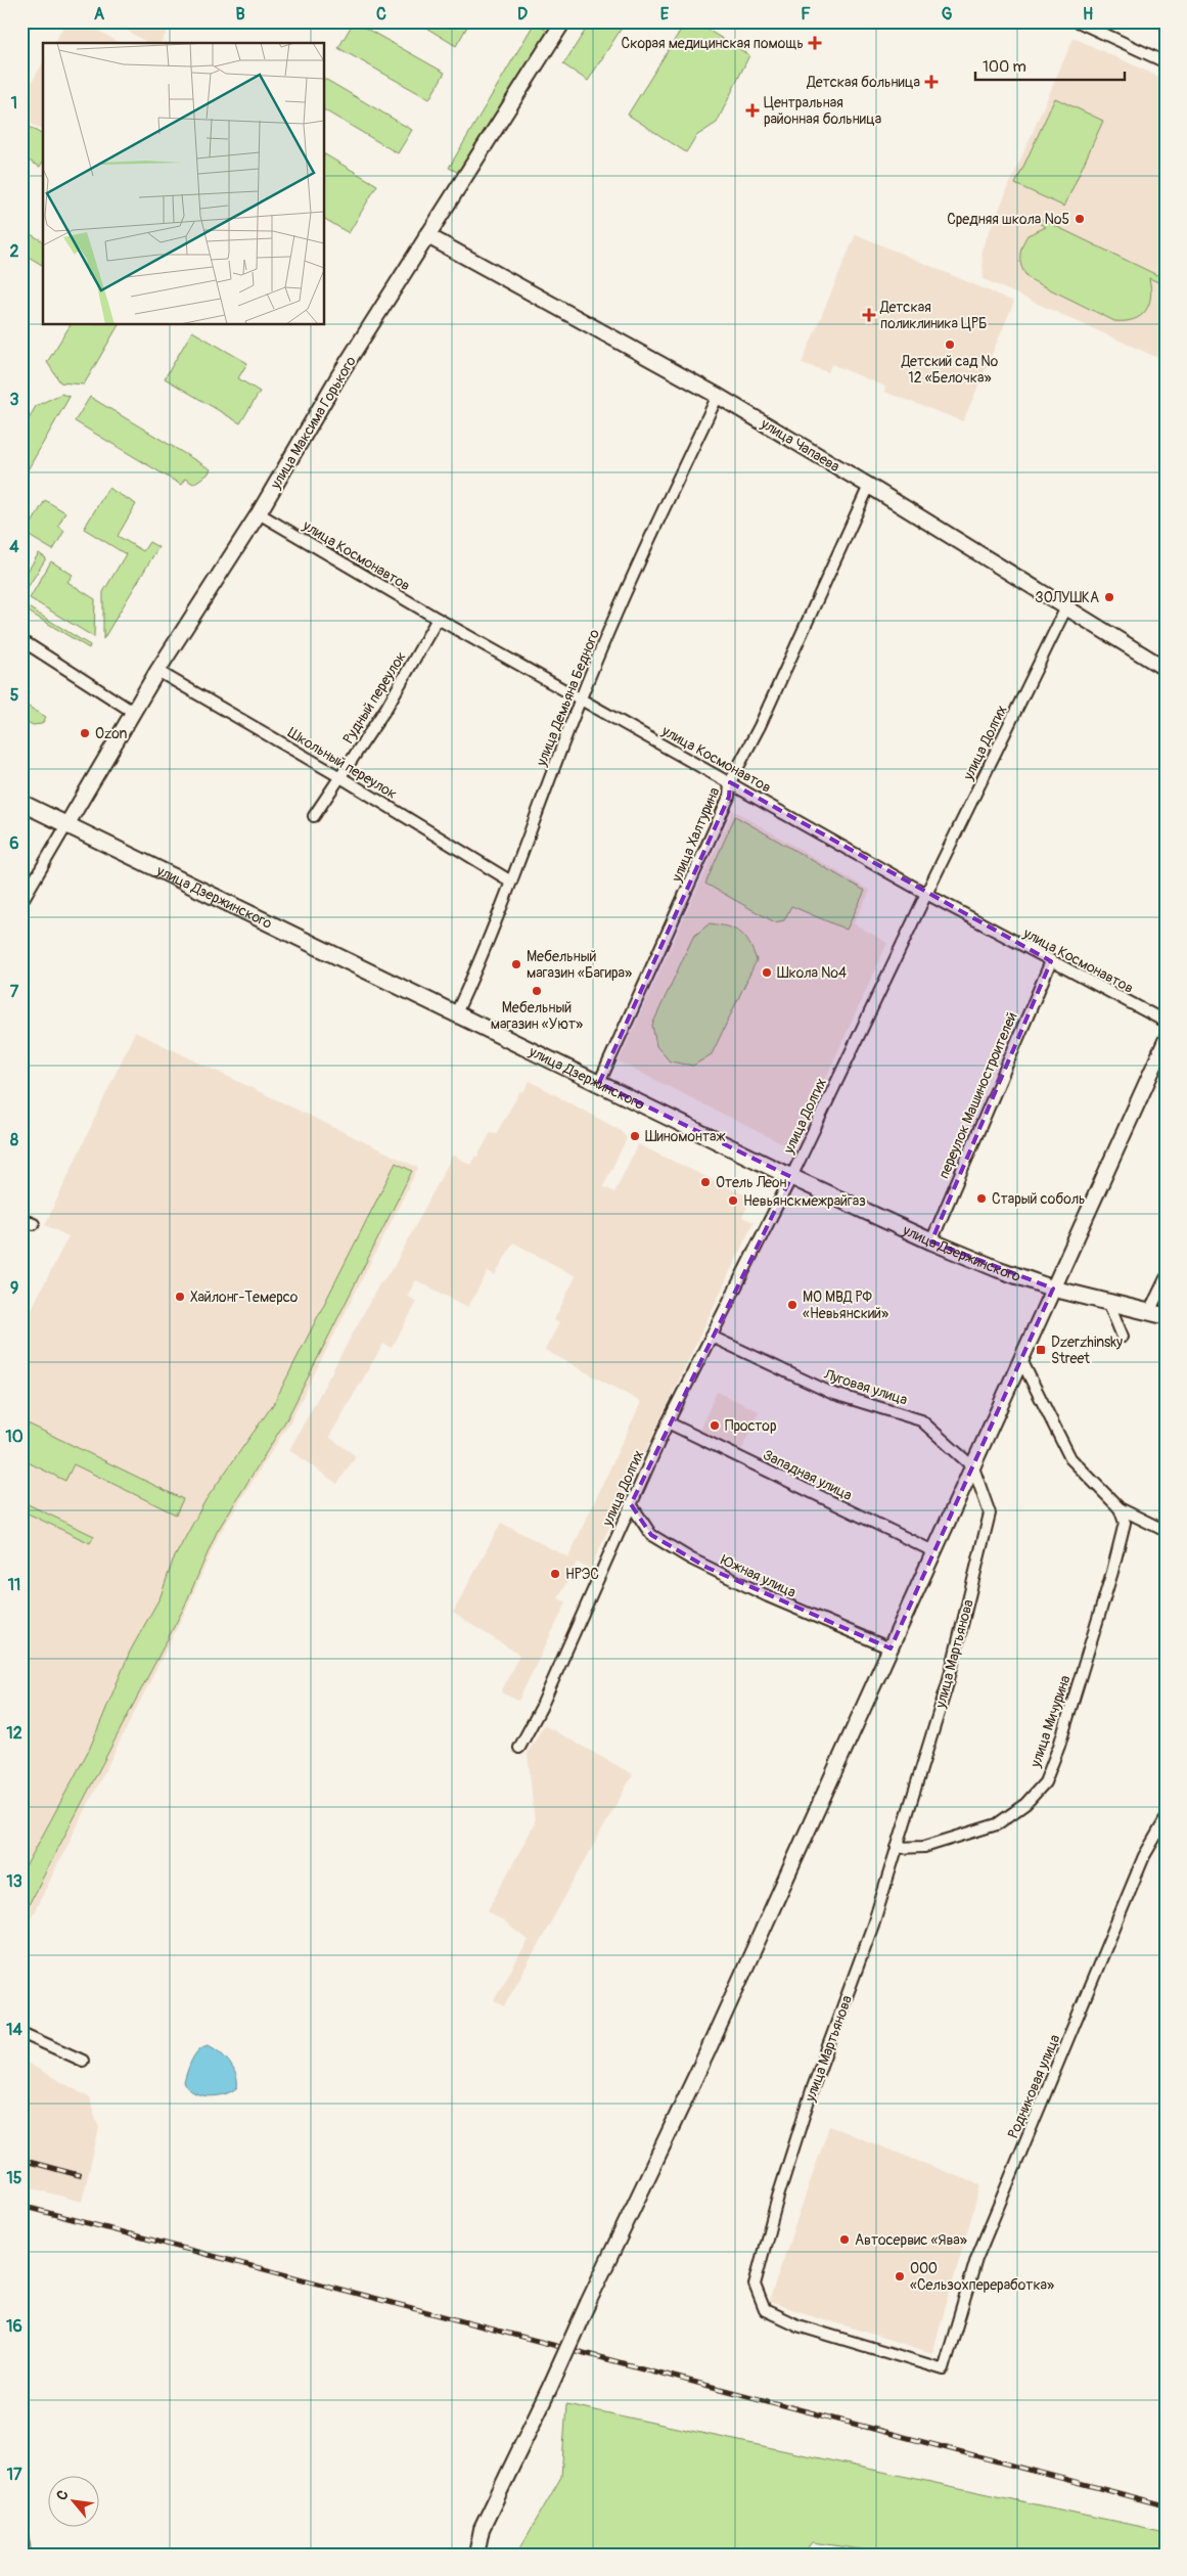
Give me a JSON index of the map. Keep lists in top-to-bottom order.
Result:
{
  "streets": {
    "main road": ["улица Дзержинского"],
    "street": [
      "улица Максима Горького",
      "улица Чапаева",
      "улица Космонавтов",
      "Рудный переулок",
      "улица Демьяна Бедного",
      "улица Долгих",
      "Школьный переулок",
      "улица Халтурина",
      "переулок Машиностроителей",
      "Луговая улица",
      "Западная улица",
      "Южная улица",
      "улица Мартьянова",
      "улица Мичурина",
      "Родниковая улица"
    ]
  },
  "crossings": [
    ["улица Максима Горького", "улица Чапаева"],
    ["улица Максима Горького", "улица Космонавтов"],
    ["улица Максима Горького", "Школьный переулок"],
    ["улица Максима Горького", "улица Дзержинского"],
    ["улица Чапаева", "улица Демьяна Бедного"],
    ["улица Чапаева", "улица Долгих"],
    ["улица Чапаева", "улица Халтурина"],
    ["улица Космонавтов", "Рудный переулок"],
    ["улица Космонавтов", "улица Демьяна Бедного"],
    ["улица Космонавтов", "улица Долгих"],
    ["улица Космонавтов", "улица Халтурина"],
    ["улица Космонавтов", "переулок Машиностроителей"],
    ["Рудный переулок", "Школьный переулок"],
    ["улица Демьяна Бедного", "Школьный переулок"],
    ["улица Демьяна Бедного", "улица Дзержинского"],
    ["улица Долгих", "улица Дзержинского"],
    ["улица Долгих", "Луговая улица"],
    ["улица Долгих", "Западная улица"],
    ["улица Долгих", "Южная улица"],
    ["улица Халтурина", "улица Дзержинского"],
    ["улица Дзержинского", "переулок Машиностроителей"],
    ["Луговая улица", "улица Мартьянова"],
    ["улица Мартьянова", "улица Мичурина"],
    ["улица Мартьянова", "Родниковая улица"]
  ],
  "places": {
    "health": [
      "Скорая медицинская помощь",
      "Детская больница",
      "Центральная районная больница",
      "Детская поликлиника ЦРБ"
    ],
    "other": [
      "Средняя школа №5",
      "Детский сад № 12 «Белочка»",
      "ЗОЛУШКА",
      "Ozon",
      "Мебельный магазин «Багира»",
      "Школа №4",
      "Мебельный магазин «Уют»",
      "Шиномонтаж",
      "Отель Леон",
      "Старый соболь",
      "Невьянскмежрайгаз",
      "Хайлонг-Темерсо",
      "МО МВД РФ «Невьянский»",
      "Простор",
      "НРЭС",
      "Автосервис «Ява»",
      "ООО «Сельзохпереработка»"
    ],
    "transit": ["Dzerzhinsky Street"]
  },
  "scale_bar": "100 m",
  "north": "top left",
  "grid": {
    "columns": [
      "A",
      "B",
      "C",
      "D",
      "E",
      "F",
      "G",
      "H"
    ],
    "rows": [
      "1",
      "2",
      "3",
      "4",
      "5",
      "6",
      "7",
      "8",
      "9",
      "10",
      "11",
      "12",
      "13",
      "14",
      "15",
      "16",
      "17"
    ]
  }
}
